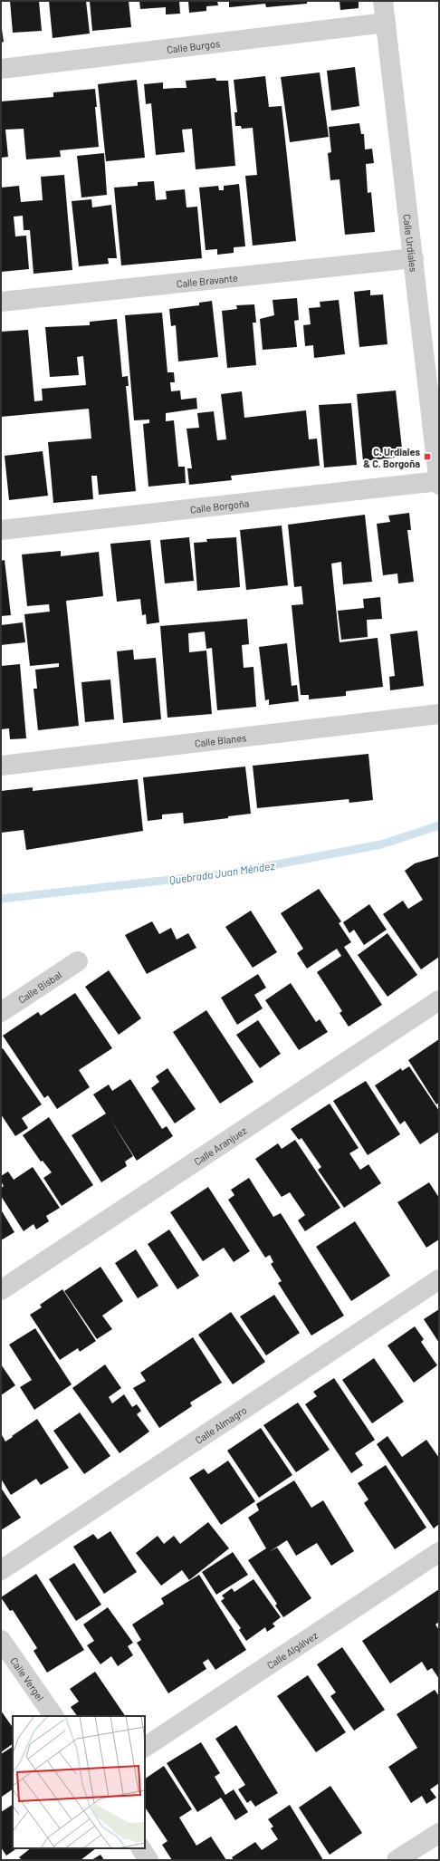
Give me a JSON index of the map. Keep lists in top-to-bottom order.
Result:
{
  "streets": {
    "street": [
      "Calle Burgos",
      "Calle Urdiales",
      "Calle Bravante",
      "Calle Borgoña",
      "Calle Blanes",
      "Calle Bisbal",
      "Calle Aranjuez",
      "Calle Almagro",
      "Calle Algálvez",
      "Calle Vergel"
    ]
  },
  "crossings": [
    ["Calle Burgos", "Calle Urdiales"],
    ["Calle Urdiales", "Calle Bravante"],
    ["Calle Urdiales", "Calle Borgoña"]
  ],
  "water": ["Quebrada Juan Méndez"],
  "places": {
    "transit": ["C. Urdiales & C. Borgoña"]
  }
}
